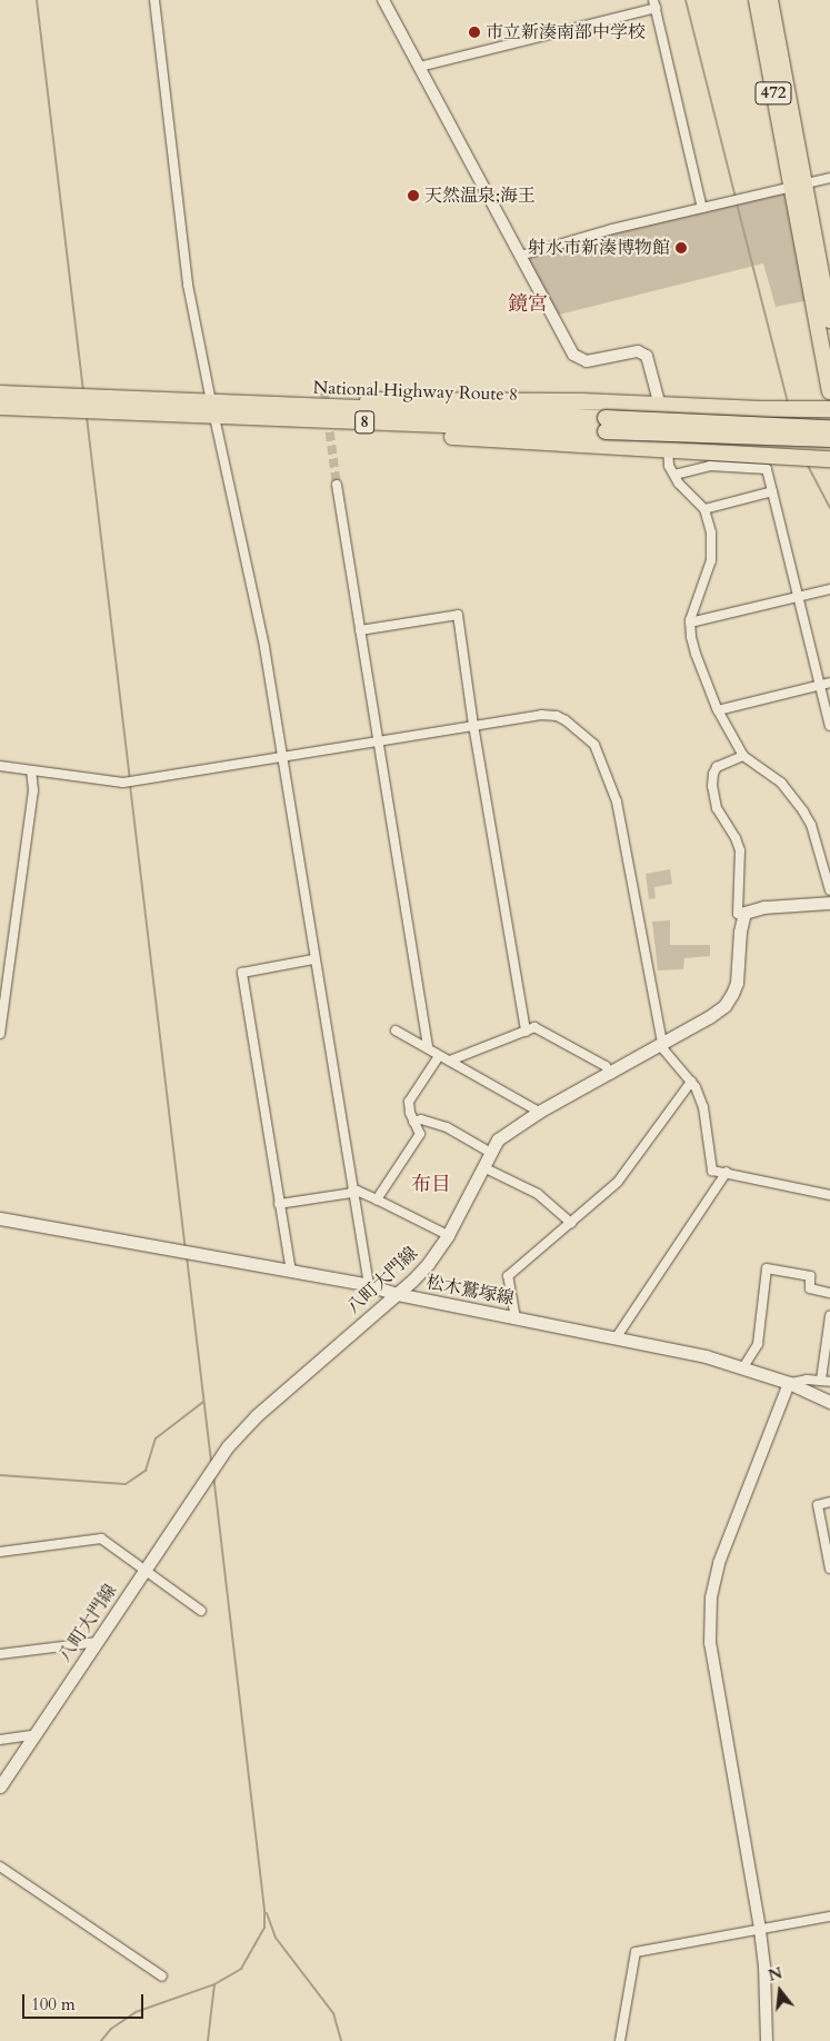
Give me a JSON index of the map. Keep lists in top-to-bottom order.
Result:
{
  "streets": {
    "highway": ["472", "National Highway Route 8", "8"],
    "main road": ["八町大門線", "松木鷲塚線"]
  },
  "crossings": [
    ["National Highway Route 8", "8"],
    ["八町大門線", "松木鷲塚線"]
  ],
  "districts": ["鏡宮", "布目"],
  "places": ["市立新湊南部中学校", "天然温泉;海王", "射水市新湊博物館"],
  "scale_bar": "100 m",
  "north": "top"
}
